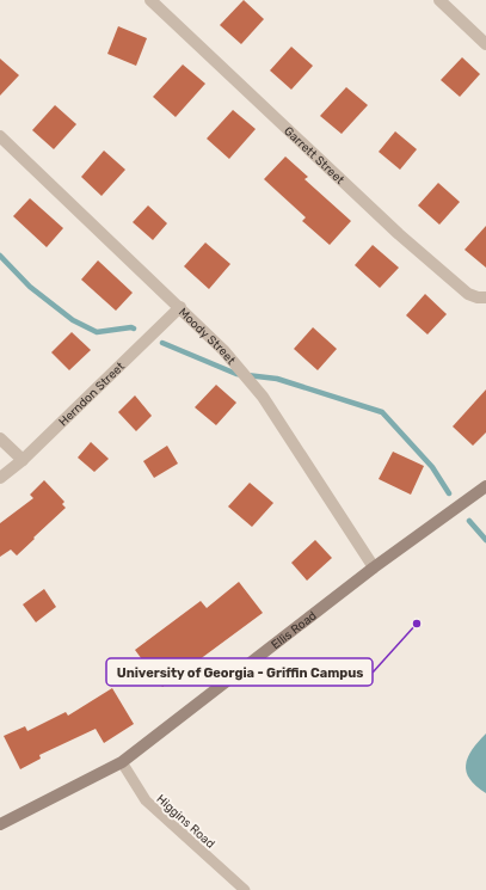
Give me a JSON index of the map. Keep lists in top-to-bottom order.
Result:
{
  "streets": {
    "street": [
      "Garrett Street",
      "Moody Street",
      "Herndon Street",
      "Ellis Road"
    ],
    "lane": ["Higgins Road"]
  },
  "crossings": [
    ["Moody Street", "Herndon Street"],
    ["Moody Street", "Ellis Road"],
    ["Ellis Road", "Higgins Road"]
  ],
  "places": ["University of Georgia - Griffin Campus"]
}
